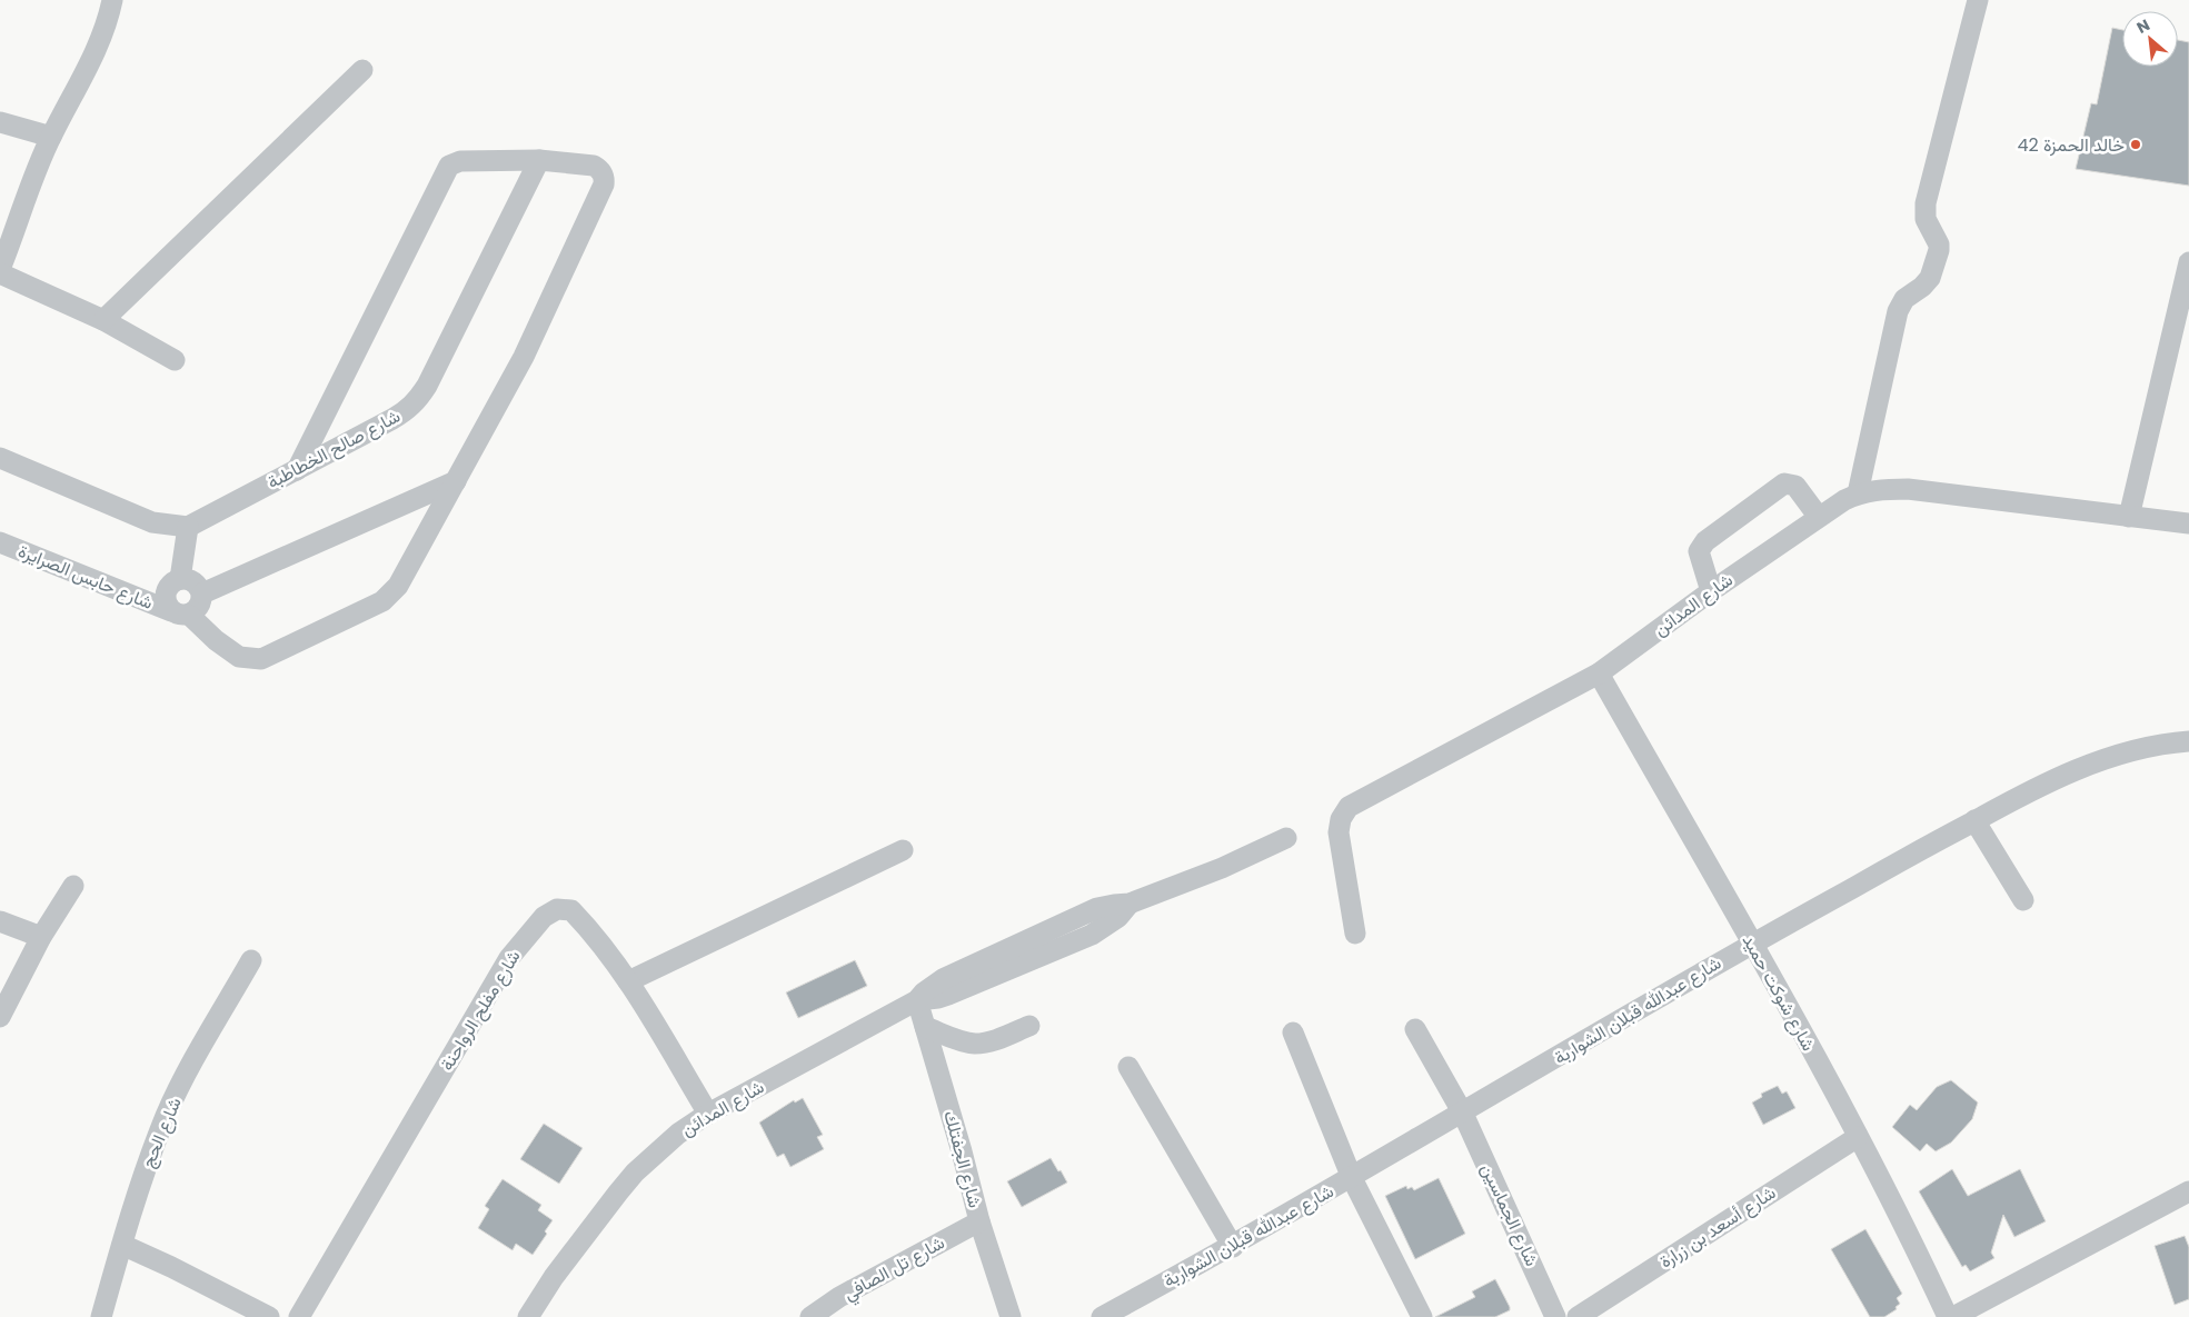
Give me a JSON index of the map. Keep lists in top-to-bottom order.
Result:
{
  "streets": {
    "street": [
      "شارع صالح الخطاطبة",
      "شارع حابس الصرايرة",
      "شارع المدائن",
      "شارع شوكت حميد",
      "شارع مفلح الرواحنة",
      "شارع عبدالله قبلان الشواربة",
      "شارع الحج",
      "شارع الجفتلك",
      "شارع الجماسين",
      "شارع أسعد بن زرارة",
      "شارع تل الصافي"
    ]
  },
  "crossings": [
    ["شارع المدائن", "شارع شوكت حميد"],
    ["شارع المدائن", "شارع مفلح الرواحنة"],
    ["شارع المدائن", "شارع الجفتلك"],
    ["شارع شوكت حميد", "شارع عبدالله قبلان الشواربة"],
    ["شارع شوكت حميد", "شارع أسعد بن زرارة"],
    ["شارع عبدالله قبلان الشواربة", "شارع الجماسين"],
    ["شارع الجفتلك", "شارع تل الصافي"]
  ],
  "places": ["خالد الحمزة 42"],
  "north": "top left"
}
